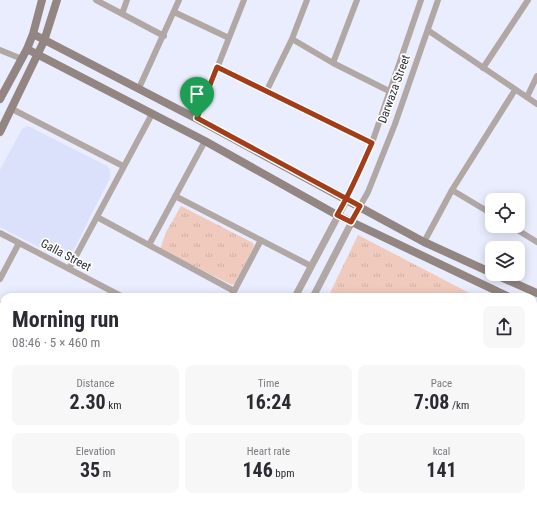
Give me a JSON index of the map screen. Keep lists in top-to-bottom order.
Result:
{
  "streets": {
    "street": ["Darwaza Street", "Galla Street"]
  },
  "page": {
    "heading": ["Morning run", "08:46 · 5 × 460 m"],
    "stats": [
      ["Distance", "2.30 km"],
      ["Time", "16:24"],
      ["Pace", "7:08 /km"],
      ["Elevation", "35 m"],
      ["Heart rate", "146 bpm"],
      ["kcal", "141"]
    ]
  }
}
